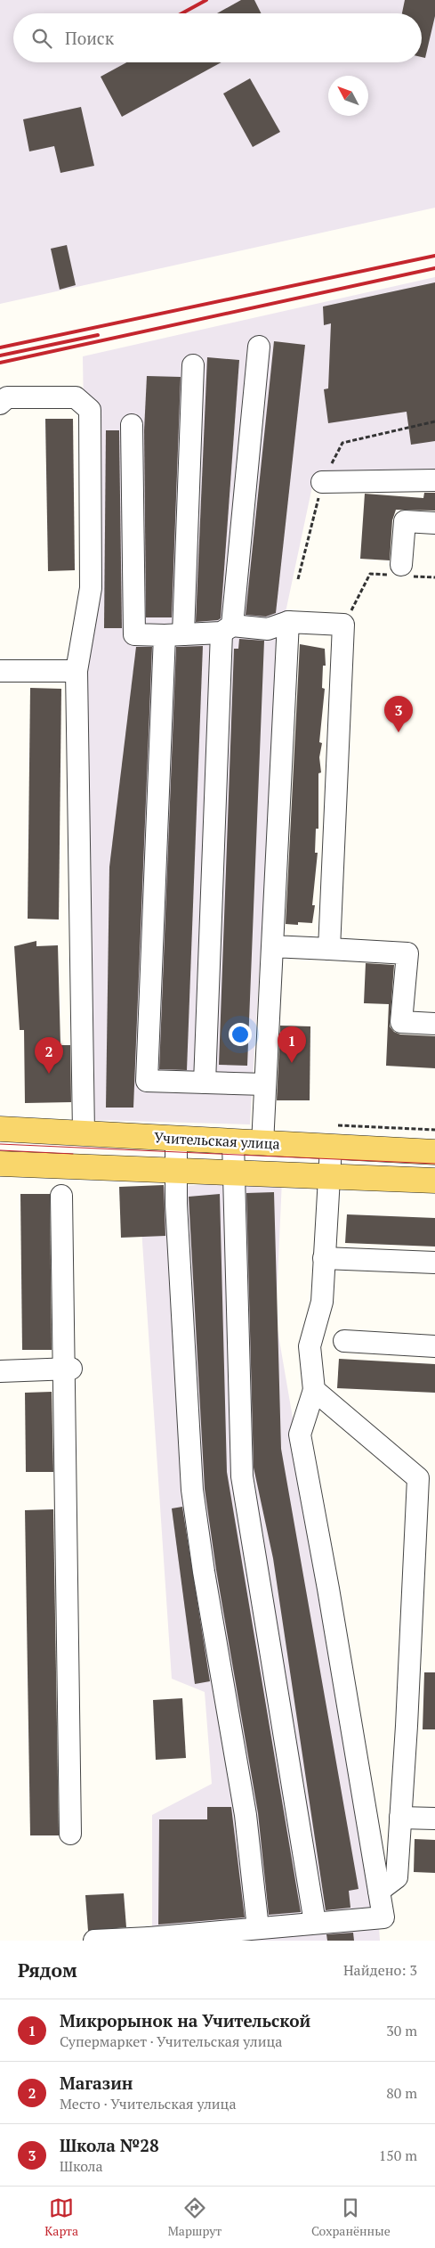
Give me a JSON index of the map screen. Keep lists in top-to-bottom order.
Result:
{
  "streets": {
    "main road": ["Учительская улица"]
  },
  "north": "top left",
  "page": {
    "search": "Поиск",
    "pins": ["3", "1", "2"],
    "heading": ["Рядом", "Найдено: 3"],
    "list": [
      {
        "mark": "1",
        "name": "Микрорынок на Учительской",
        "note": "Супермаркет · Учительская улица",
        "value": "30 m"
      },
      {
        "mark": "2",
        "name": "Магазин",
        "note": "Место · Учительская улица",
        "value": "80 m"
      },
      {
        "mark": "3",
        "name": "Школа №28",
        "note": "Школа",
        "value": "150 m"
      }
    ],
    "nav": ["Карта", "Маршрут", "Сохранённые"]
  }
}
